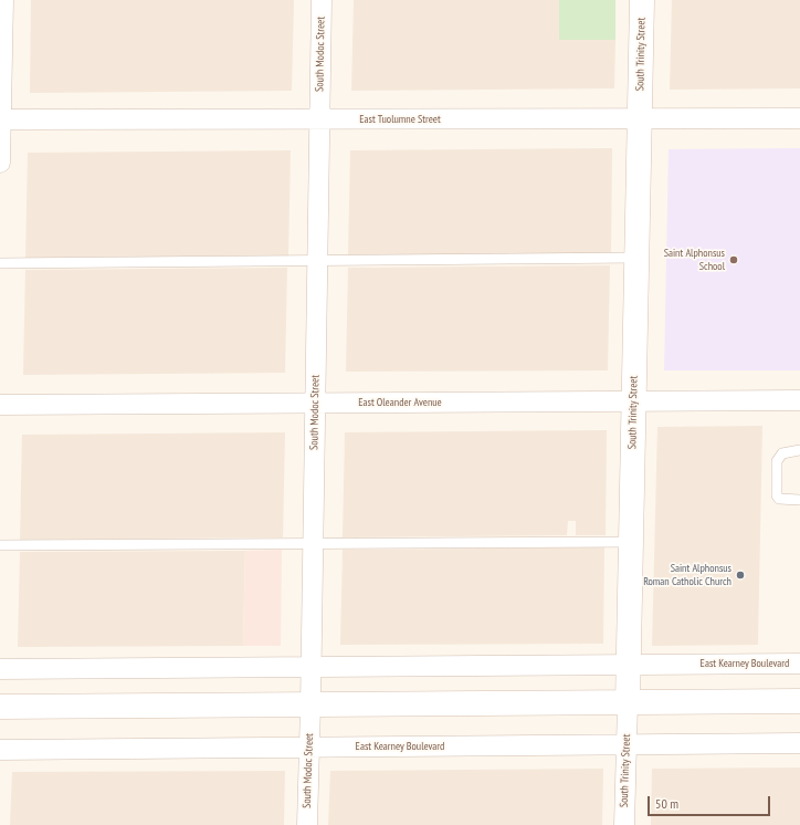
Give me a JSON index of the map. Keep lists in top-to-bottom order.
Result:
{
  "streets": {
    "main road": ["South Trinity Street"],
    "street": [
      "South Modoc Street",
      "East Tuolumne Street",
      "East Oleander Avenue",
      "East Kearney Boulevard"
    ]
  },
  "crossings": [
    ["South Modoc Street", "East Tuolumne Street"],
    ["South Modoc Street", "East Oleander Avenue"],
    ["South Modoc Street", "East Kearney Boulevard"],
    ["South Trinity Street", "East Tuolumne Street"],
    ["South Trinity Street", "East Oleander Avenue"],
    ["South Trinity Street", "East Kearney Boulevard"]
  ],
  "places": ["Saint Alphonsus School", "Saint Alphonsus Roman Catholic Church"],
  "scale_bar": "50 m"
}
